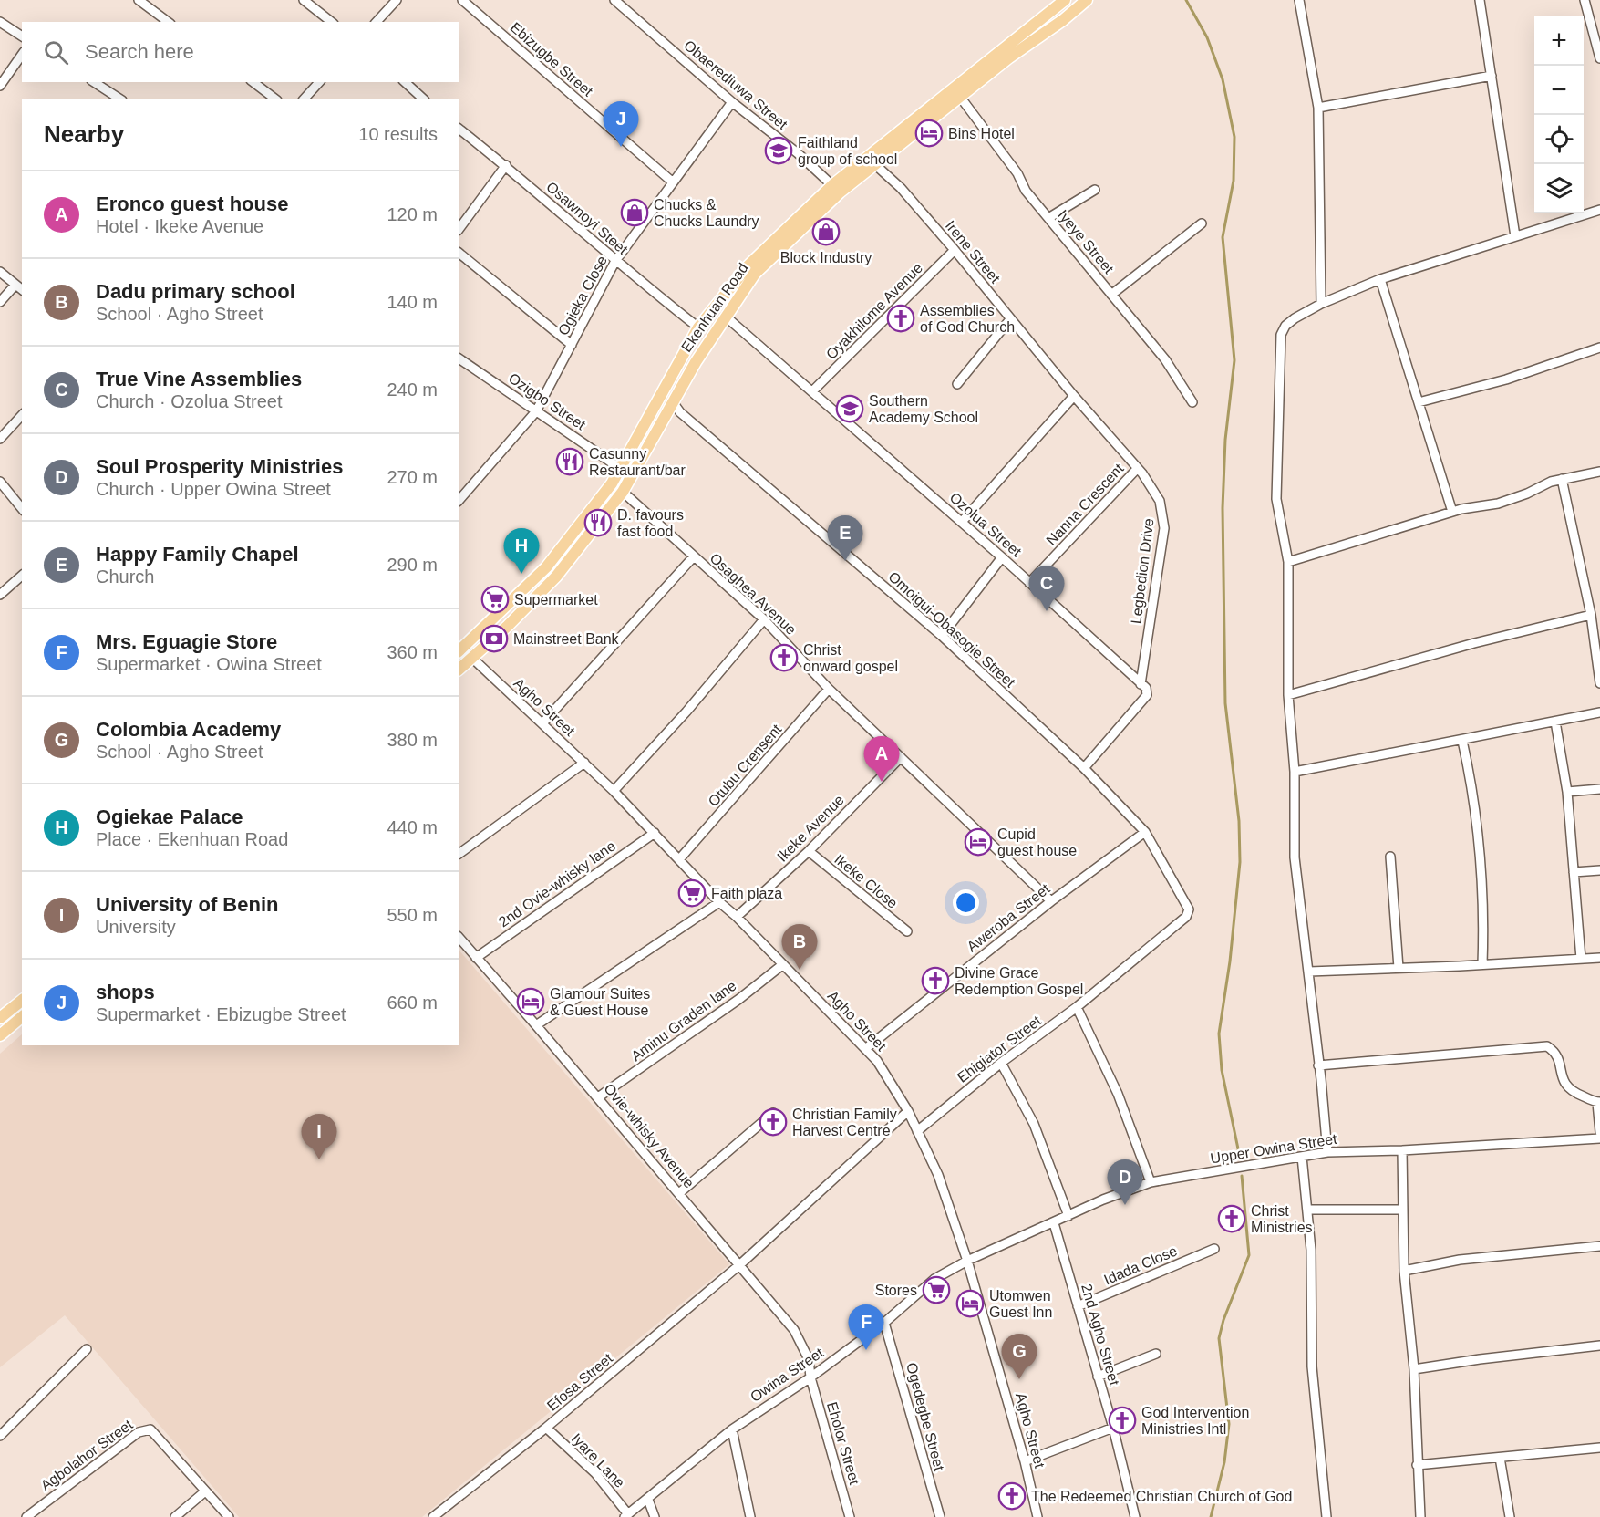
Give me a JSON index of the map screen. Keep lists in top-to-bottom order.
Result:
{
  "streets": {
    "main road": ["Ekenhuan Road"],
    "street": [
      "Ebizugbe Street",
      "Obaerediuwa Street",
      "Osawnoyi Steet",
      "Iyeye Street",
      "Irene Street",
      "Ogieka Close",
      "Oyakhilome Avenue",
      "Ozigbo Street",
      "Nanna Crescent",
      "Ozolua Street",
      "Legbedion Drive",
      "Osaghea Avenue",
      "Omoigui-Obasogie Street",
      "Agho Street",
      "Otubu Crensent",
      "Ikeke Avenue",
      "Ikeke Close",
      "2nd Ovie-whisky lane",
      "Aweroba Street",
      "Aminu Graden lane",
      "Ehigiator Street",
      "Ovie-whisky Avenue",
      "Upper Owina Street",
      "Idada Close",
      "2nd Agho Street",
      "Owina Street",
      "Efosa Street",
      "Ogedegbe Street",
      "Eholor Street",
      "Agbolahor Street",
      "Iyare Lane"
    ]
  },
  "crossings": [
    ["Ebizugbe Street", "Ogieka Close"],
    ["Obaerediuwa Street", "Ogieka Close"],
    ["Obaerediuwa Street", "Ekenhuan Road"],
    ["Osawnoyi Steet", "Ogieka Close"],
    ["Osawnoyi Steet", "Ekenhuan Road"],
    ["Iyeye Street", "Ekenhuan Road"],
    ["Irene Street", "Ekenhuan Road"],
    ["Irene Street", "Oyakhilome Avenue"],
    ["Irene Street", "Nanna Crescent"],
    ["Irene Street", "Legbedion Drive"],
    ["Ogieka Close", "Ozigbo Street"],
    ["Ekenhuan Road", "Ozigbo Street"],
    ["Ekenhuan Road", "Ozolua Street"],
    ["Ekenhuan Road", "Osaghea Avenue"],
    ["Ekenhuan Road", "Omoigui-Obasogie Street"],
    ["Ekenhuan Road", "Agho Street"],
    ["Oyakhilome Avenue", "Ozolua Street"],
    ["Nanna Crescent", "Ozolua Street"],
    ["Nanna Crescent", "Legbedion Drive"],
    ["Ozolua Street", "Legbedion Drive"],
    ["Osaghea Avenue", "Otubu Crensent"],
    ["Osaghea Avenue", "Ikeke Avenue"],
    ["Osaghea Avenue", "Aweroba Street"],
    ["Omoigui-Obasogie Street", "Aweroba Street"],
    ["Omoigui-Obasogie Street", "Ehigiator Street"],
    ["Agho Street", "Otubu Crensent"],
    ["Agho Street", "Ikeke Avenue"],
    ["Agho Street", "2nd Ovie-whisky lane"],
    ["Agho Street", "Aweroba Street"],
    ["Agho Street", "Aminu Graden lane"],
    ["Agho Street", "Ehigiator Street"],
    ["Agho Street", "Upper Owina Street"],
    ["Agho Street", "Owina Street"],
    ["Agho Street", "Efosa Street"],
    ["Ikeke Avenue", "Ikeke Close"],
    ["2nd Ovie-whisky lane", "Ovie-whisky Avenue"],
    ["Aminu Graden lane", "Ovie-whisky Avenue"],
    ["Ovie-whisky Avenue", "Owina Street"],
    ["Ovie-whisky Avenue", "Efosa Street"],
    ["Ovie-whisky Avenue", "Eholor Street"],
    ["Upper Owina Street", "2nd Agho Street"],
    ["Upper Owina Street", "Owina Street"],
    ["Idada Close", "2nd Agho Street"],
    ["Owina Street", "Ogedegbe Street"],
    ["Owina Street", "Eholor Street"],
    ["Owina Street", "Iyare Lane"],
    ["Efosa Street", "Iyare Lane"]
  ],
  "places": {
    "hotel": [
      "Bins Hotel",
      "Cupid guest house",
      "Glamour Suites & Guest House",
      "Utomwen Guest Inn"
    ],
    "school or university": ["Faithland group of school", "Southern Academy School"],
    "shop": ["Chucks & Chucks Laundry", "Block Industry"],
    "church": [
      "Assemblies of God Church",
      "Christ onward gospel",
      "Divine Grace Redemption Gospel",
      "Christian Family Harvest Centre",
      "Christ Ministries",
      "God Intervention Ministries Intl",
      "The Redeemed Christian Church of God"
    ],
    "restaurant": ["Casunny Restaurant/bar", "D. favours fast food"],
    "supermarket": ["Supermarket", "Faith plaza", "Stores"],
    "bank": ["Mainstreet Bank"]
  },
  "page": {
    "map_buttons": ["+", "−"],
    "search": "Search here",
    "heading": ["Nearby", "10 results"],
    "pins": [
      "J",
      "E",
      "H",
      "C",
      "A",
      "B",
      "I",
      "D",
      "F",
      "G"
    ],
    "list": [
      {
        "mark": "A",
        "name": "Eronco guest house",
        "note": "Hotel · Ikeke Avenue",
        "value": "120 m"
      },
      {
        "mark": "B",
        "name": "Dadu primary school",
        "note": "School · Agho Street",
        "value": "140 m"
      },
      {
        "mark": "C",
        "name": "True Vine Assemblies",
        "note": "Church · Ozolua Street",
        "value": "240 m"
      },
      {
        "mark": "D",
        "name": "Soul Prosperity Ministries",
        "note": "Church · Upper Owina Street",
        "value": "270 m"
      },
      {
        "mark": "E",
        "name": "Happy Family Chapel",
        "note": "Church",
        "value": "290 m"
      },
      {
        "mark": "F",
        "name": "Mrs. Eguagie Store",
        "note": "Supermarket · Owina Street",
        "value": "360 m"
      },
      {
        "mark": "G",
        "name": "Colombia Academy",
        "note": "School · Agho Street",
        "value": "380 m"
      },
      {
        "mark": "H",
        "name": "Ogiekae Palace",
        "note": "Place · Ekenhuan Road",
        "value": "440 m"
      },
      {
        "mark": "I",
        "name": "University of Benin",
        "note": "University",
        "value": "550 m"
      },
      {
        "mark": "J",
        "name": "shops",
        "note": "Supermarket · Ebizugbe Street",
        "value": "660 m"
      }
    ]
  }
}
